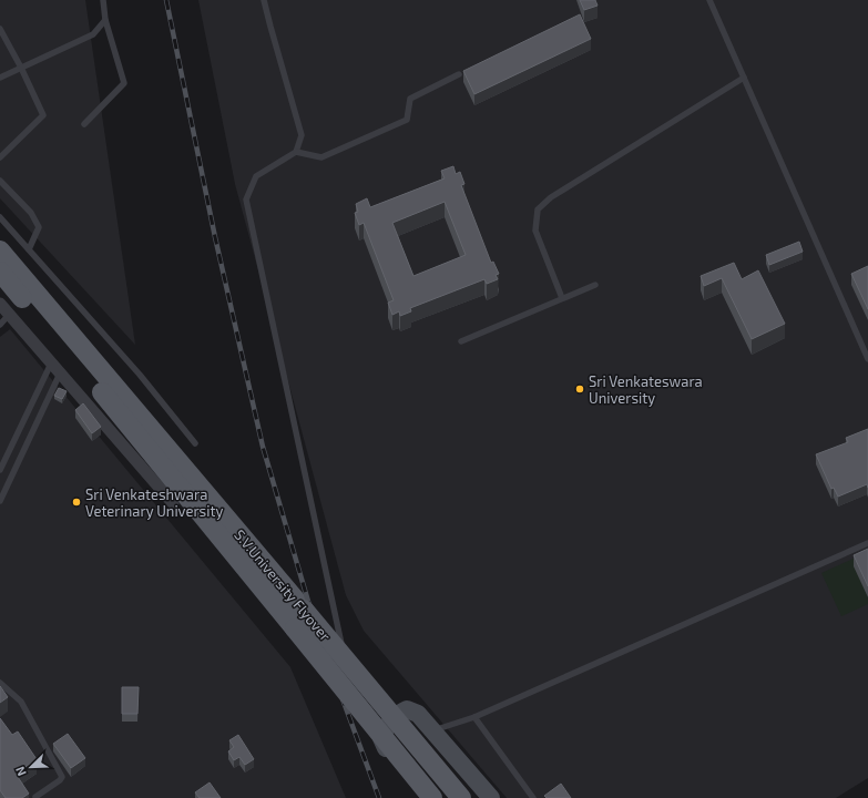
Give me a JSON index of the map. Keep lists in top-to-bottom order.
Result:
{
  "streets": {
    "main road": ["S.V.University Flyover"]
  },
  "places": ["Sri Venkateswara University", "Sri Venkateshwara Veterinary University"],
  "north": "bottom left"
}
